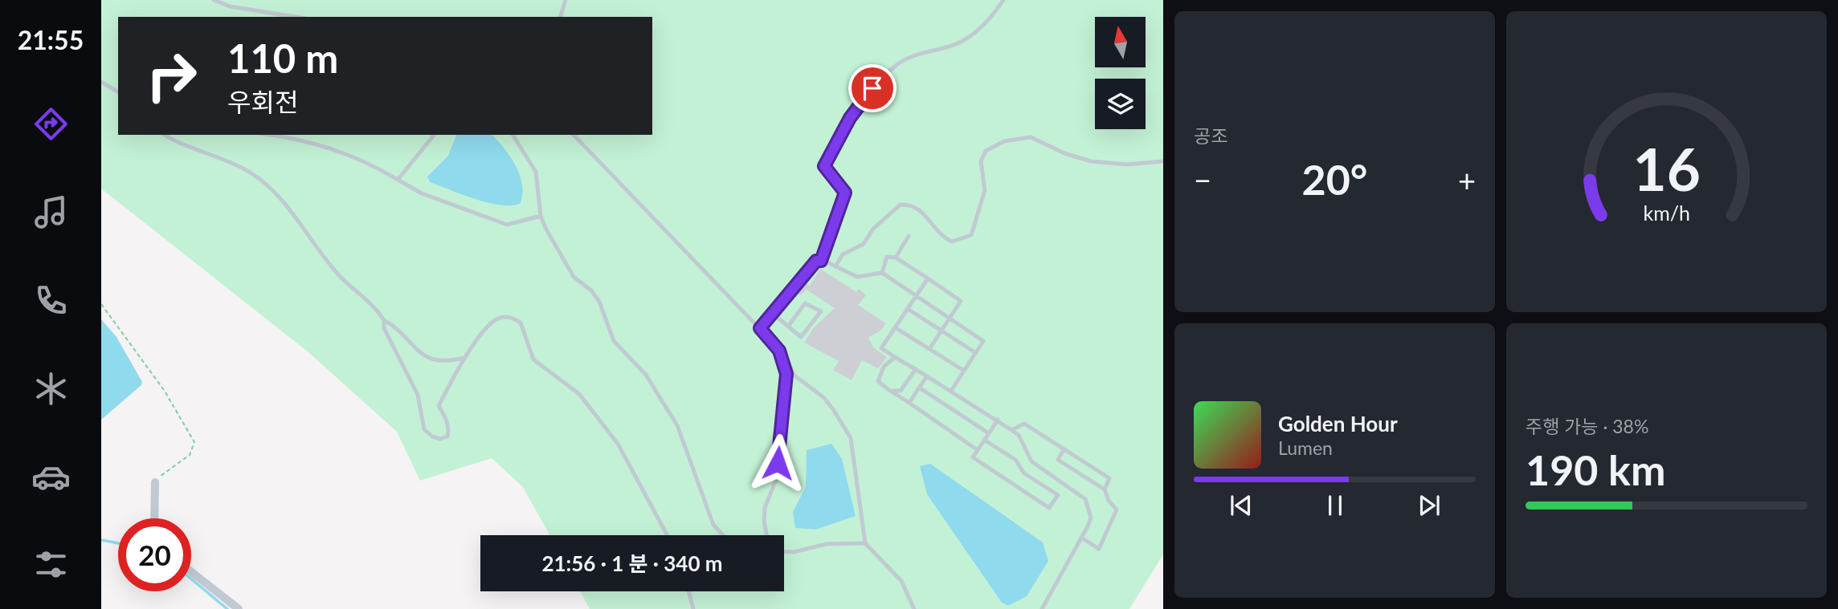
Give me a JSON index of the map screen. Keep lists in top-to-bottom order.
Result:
{
  "north": "top",
  "page": {
    "tabs": "21:55",
    "tile": [
      "공조",
      ["주행 가능 · 38%", "190 km"]
    ],
    "turn": ["110 m", "우회전"],
    "heat": ["−", "20°", "+"],
    "song": ["Golden Hour", "Lumen"],
    "limit": "20",
    "trip": "21:56 · 1 분 · 340 m",
    "gauge": ["16", "km/h"]
  }
}
